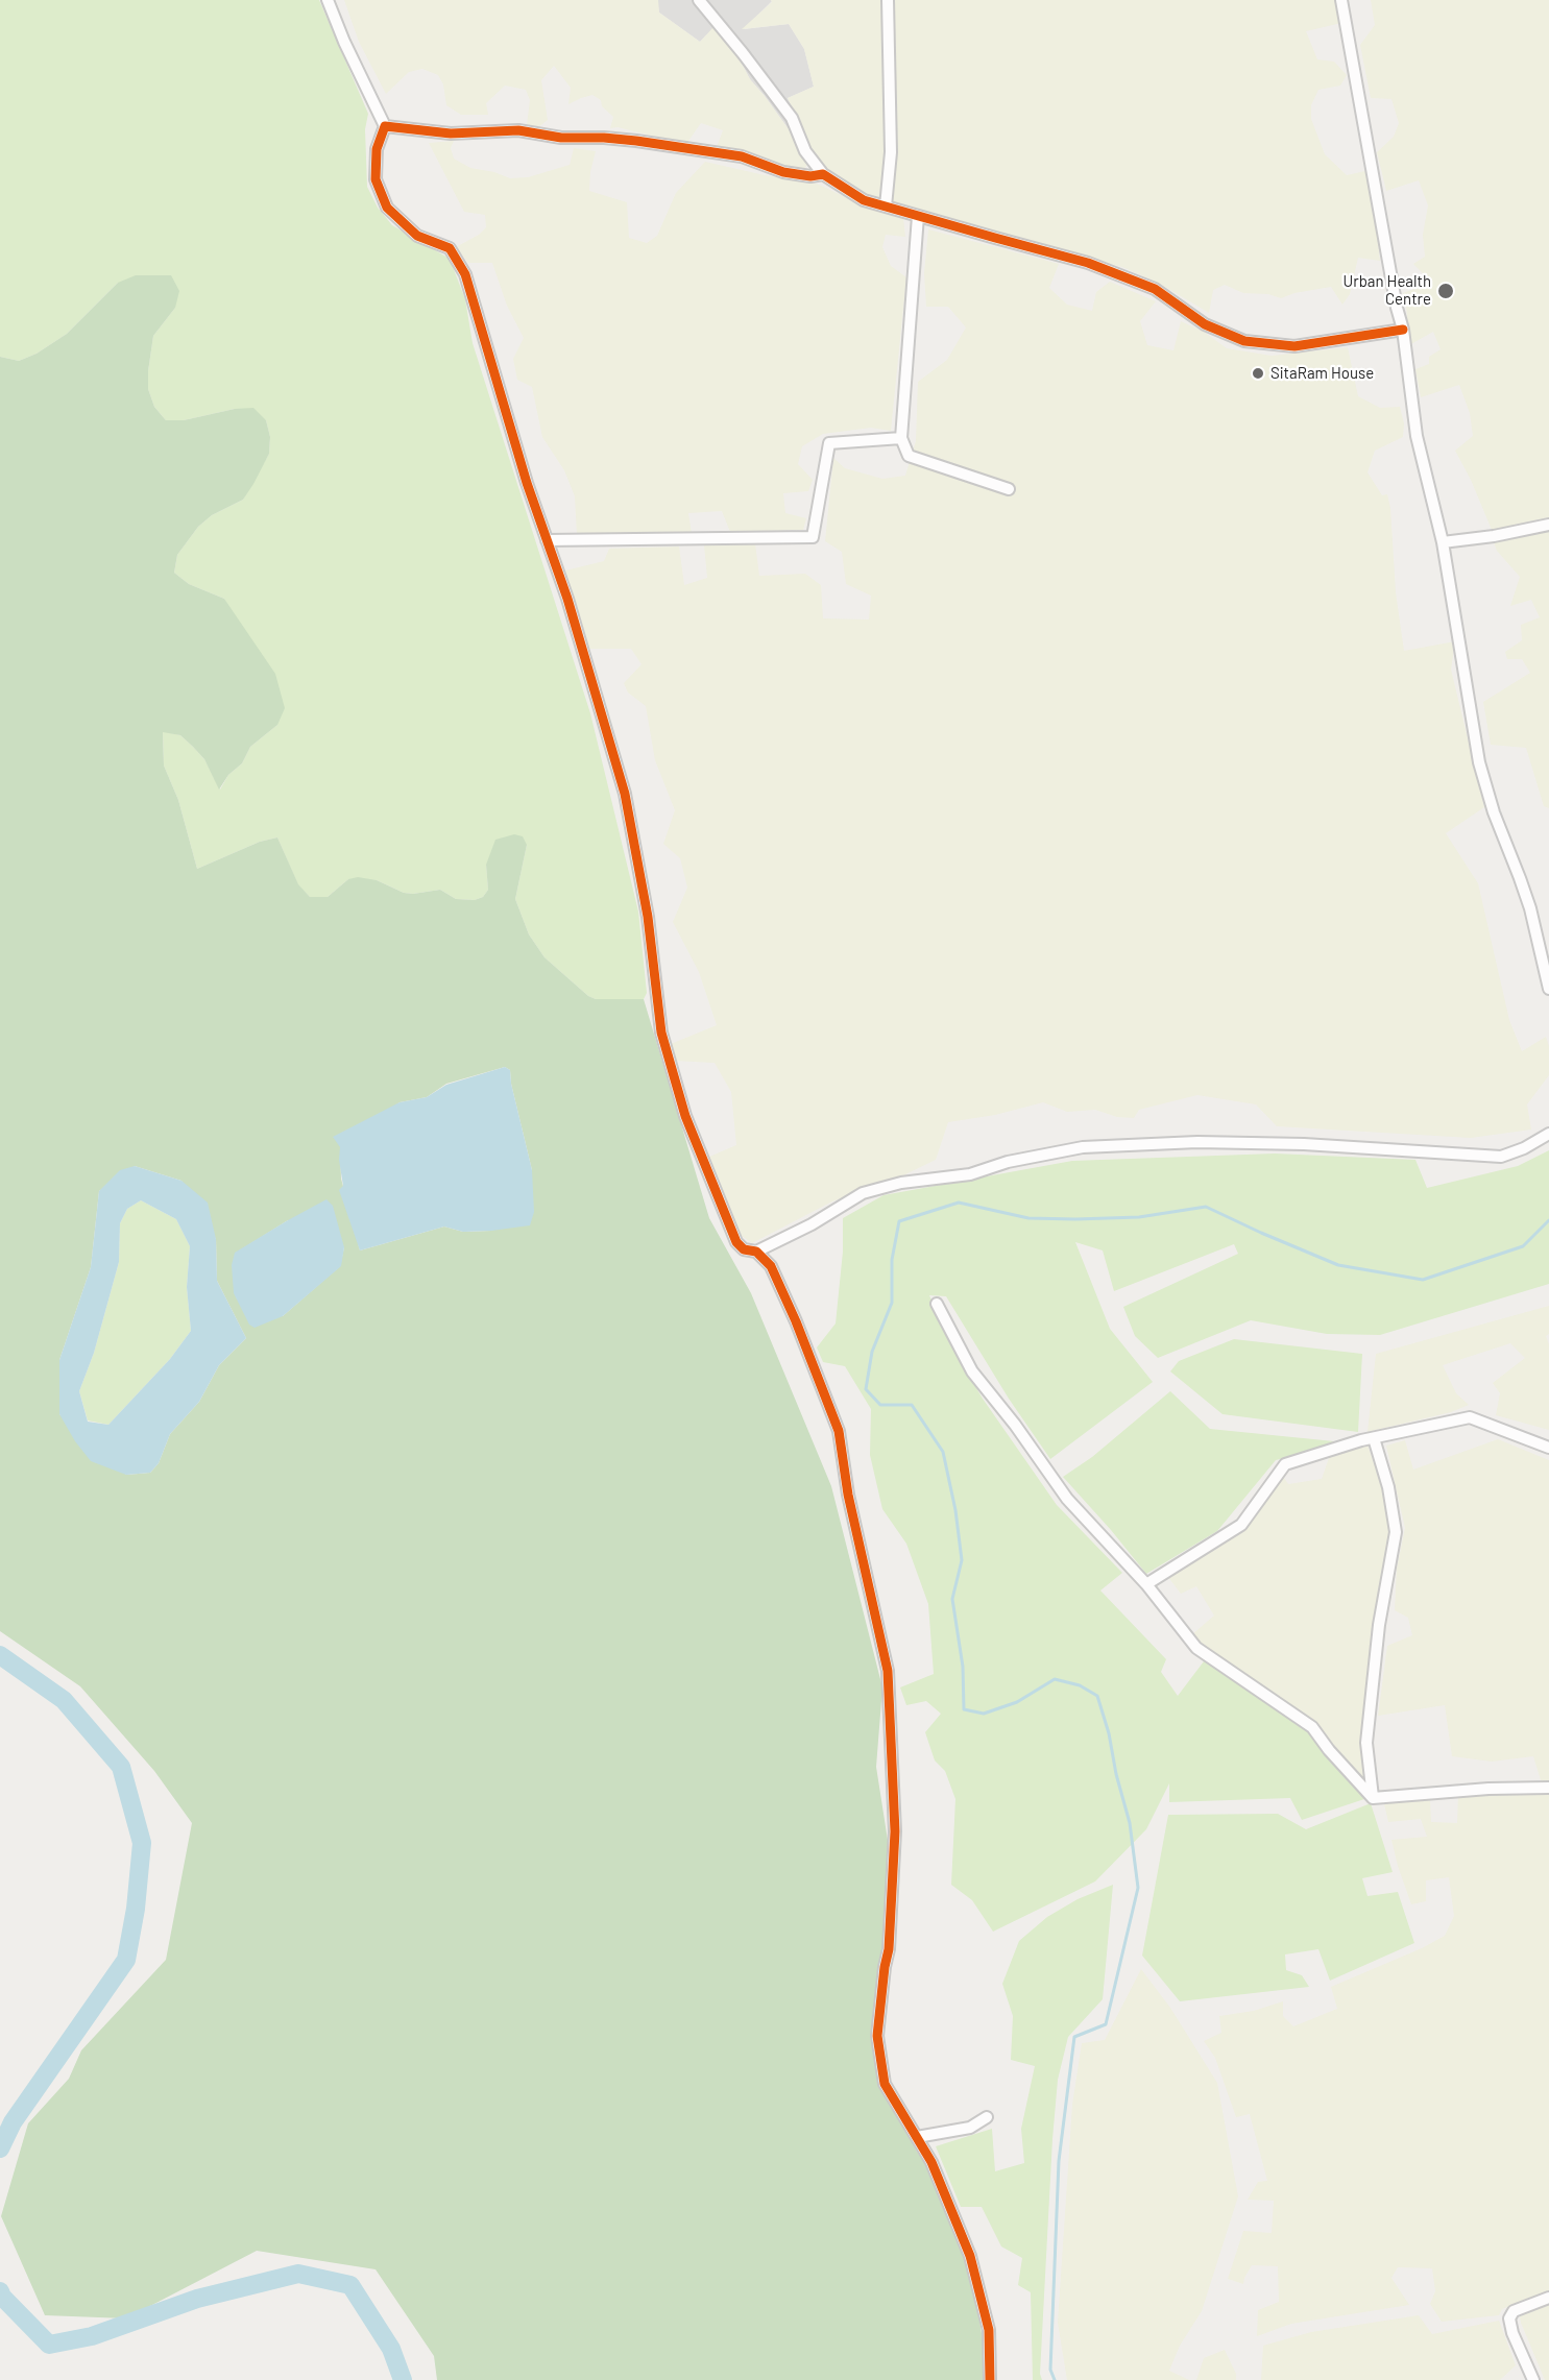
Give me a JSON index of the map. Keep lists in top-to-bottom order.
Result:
{
  "places": ["Urban Health Centre", "SitaRam House"]
}
